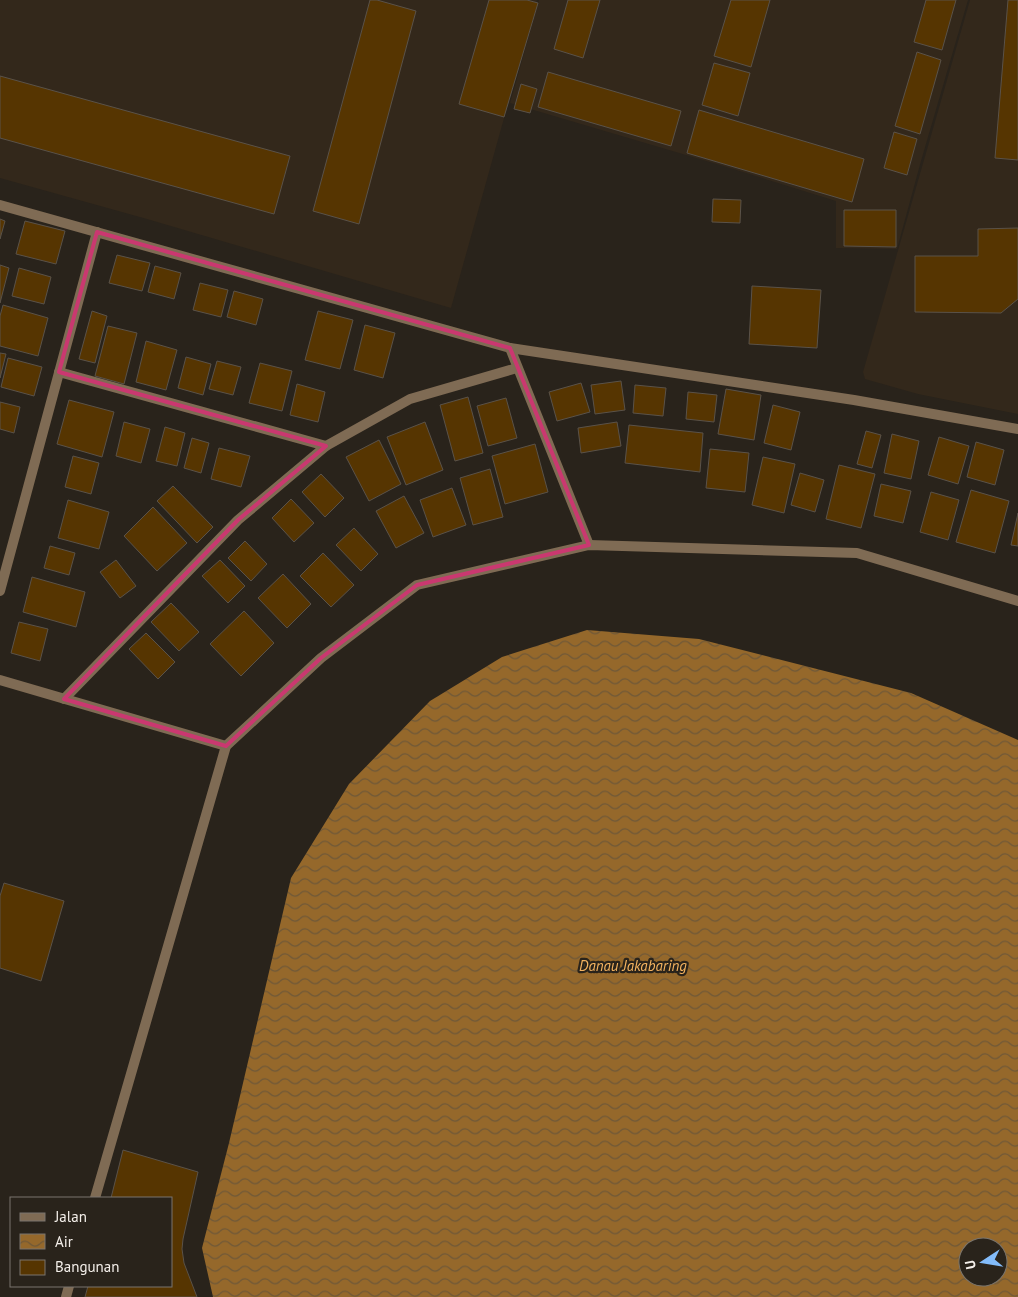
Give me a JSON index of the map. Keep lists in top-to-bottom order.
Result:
{
  "water": ["Danau Jakabaring"],
  "legend": ["Jalan", "Air", "Bangunan"],
  "north": "left"
}
